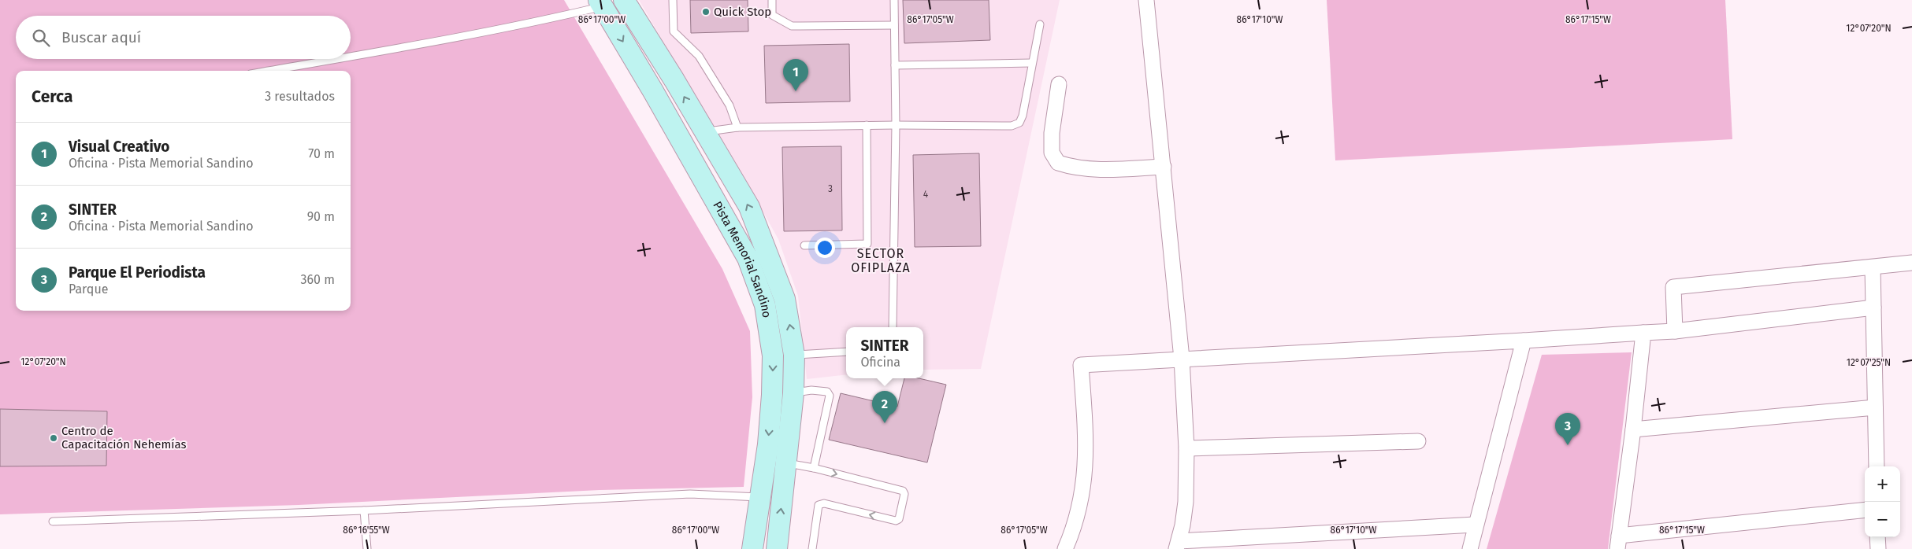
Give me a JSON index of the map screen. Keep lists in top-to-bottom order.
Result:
{
  "streets": {
    "main road": ["Pista Memorial Sandino"]
  },
  "districts": ["SECTOR OFIPLAZA"],
  "places": ["Quick Stop", "Centro de Capacitación Nehemías"],
  "house_numbers": ["3", "4"],
  "page": {
    "search": "Buscar aquí",
    "pins": ["1", "2", "3"],
    "heading": ["Cerca", "3 resultados"],
    "list": [
      {
        "mark": "1",
        "name": "Visual Creativo",
        "note": "Oficina · Pista Memorial Sandino",
        "value": "70 m"
      },
      {
        "mark": "2",
        "name": "SINTER",
        "note": "Oficina · Pista Memorial Sandino",
        "value": "90 m"
      },
      {
        "mark": "3",
        "name": "Parque El Periodista",
        "note": "Parque",
        "value": "360 m"
      }
    ],
    "popup": ["SINTER", "Oficina"],
    "map_buttons": ["+", "−"]
  },
  "coordinates": [
    "86°17'00\"W",
    "86°17'05\"W",
    "86°17'10\"W",
    "86°17'15\"W",
    "12°07'20\"N",
    "12°07'25\"N",
    "86°16'55\"W"
  ]
}
